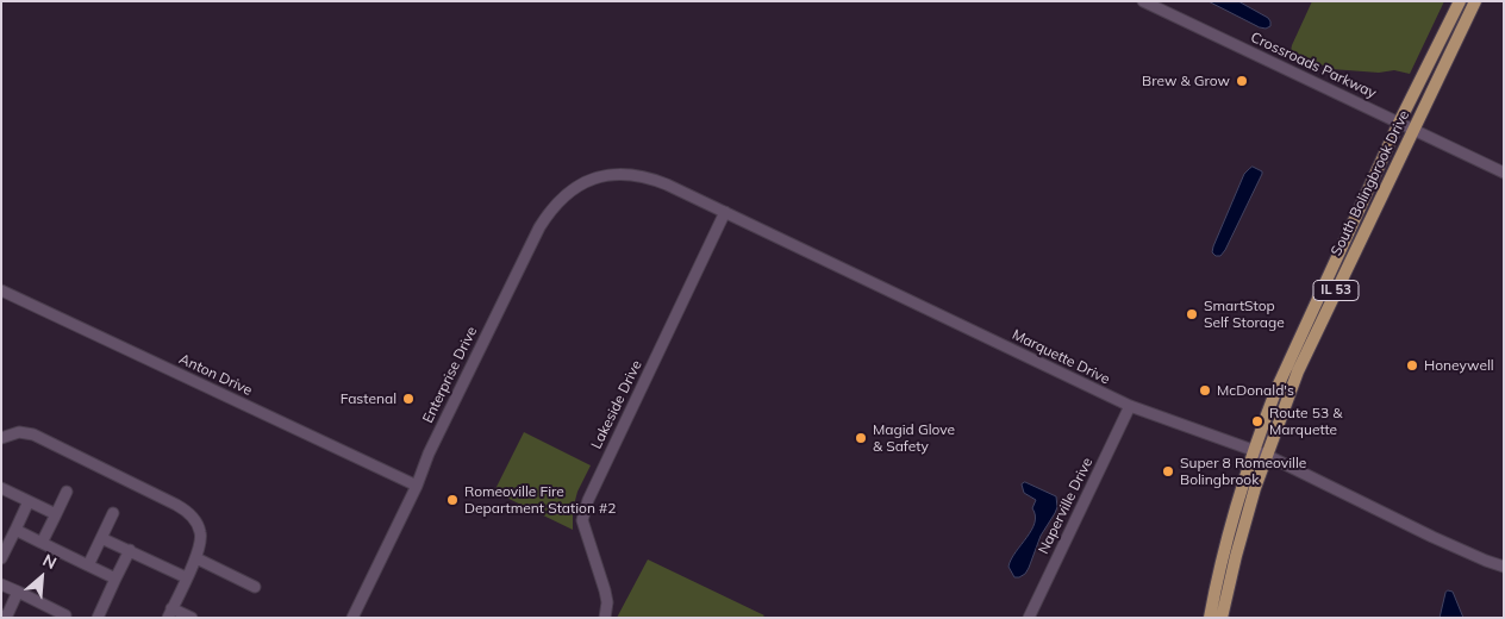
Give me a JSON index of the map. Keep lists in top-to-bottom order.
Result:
{
  "streets": {
    "main road": ["South Bolingbrook Drive", "IL 53"],
    "street": [
      "Crossroads Parkway",
      "Marquette Drive",
      "Anton Drive",
      "Enterprise Drive",
      "Lakeside Drive",
      "Naperville Drive"
    ]
  },
  "crossings": [
    ["Crossroads Parkway", "South Bolingbrook Drive"],
    ["South Bolingbrook Drive", "Marquette Drive"],
    ["Marquette Drive", "Enterprise Drive"],
    ["Marquette Drive", "Lakeside Drive"],
    ["Marquette Drive", "Naperville Drive"],
    ["Anton Drive", "Enterprise Drive"]
  ],
  "places": [
    "Brew & Grow",
    "SmartStop Self Storage",
    "Honeywell",
    "McDonald's",
    "Fastenal",
    "Route 53 & Marquette",
    "Magid Glove & Safety",
    "Super 8 Romeoville Bolingbrook",
    "Romeoville Fire Department Station #2"
  ],
  "north": "top right"
}
